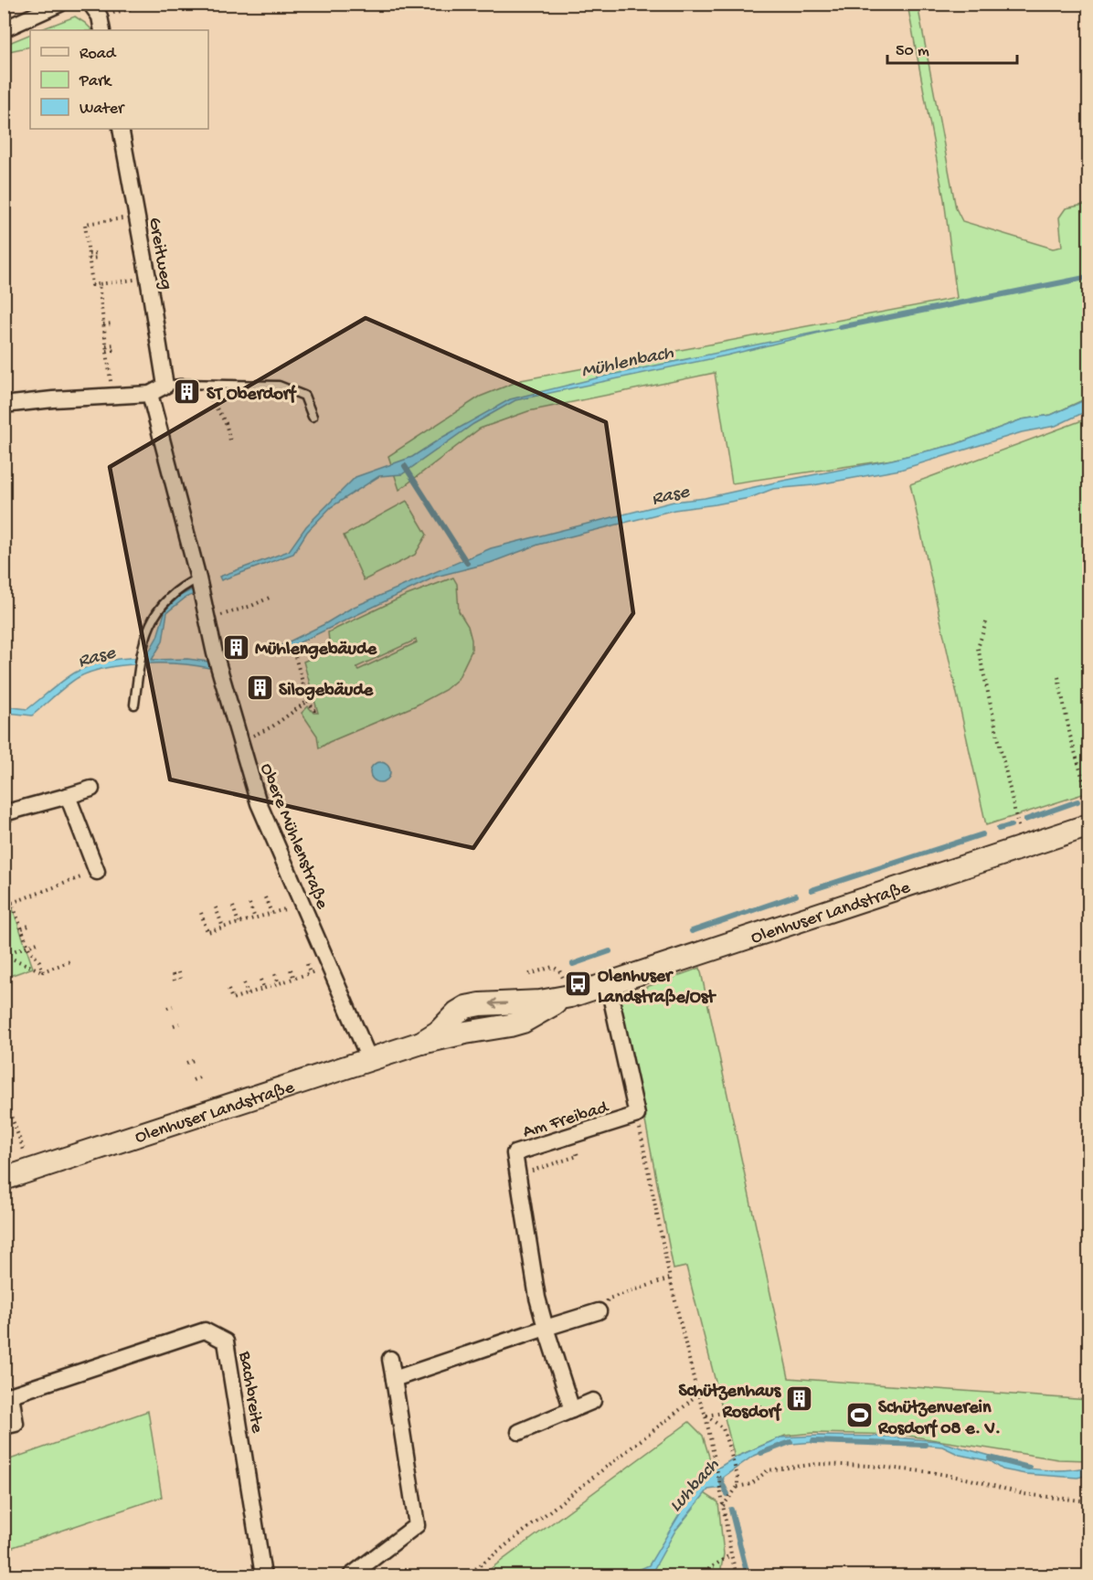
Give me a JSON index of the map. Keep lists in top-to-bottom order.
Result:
{
  "streets": {
    "street": [
      "Greitweg",
      "Obere Mühlenstraße",
      "Olenhuser Landstraße",
      "Am Freibad",
      "Bachbreite"
    ]
  },
  "crossings": [
    ["Obere Mühlenstraße", "Olenhuser Landstraße"]
  ],
  "water": ["Mühlenbach", "Rase", "Luhbach"],
  "places": {
    "building": [
      "ST Oberdorf",
      "Mühlengebäude",
      "Silogebäude",
      "Schützenhaus Rosdorf"
    ],
    "bus stop": ["Olenhuser Landstraße/Ost"],
    "sports": ["Schützenverein Rosdorf 08 e. V."]
  },
  "legend": ["Road", "Park", "Water"],
  "scale_bar": "50 m"
}
